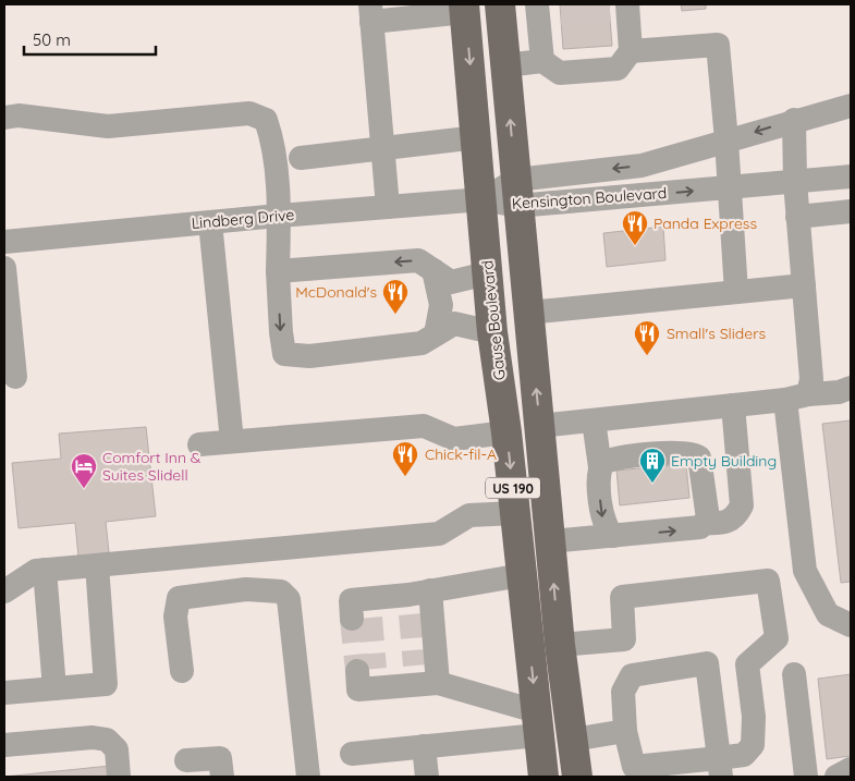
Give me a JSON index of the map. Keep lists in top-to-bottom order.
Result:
{
  "streets": {
    "main road": ["Gause Boulevard", "US 190"],
    "street": ["Kensington Boulevard", "Lindberg Drive"]
  },
  "crossings": [
    ["Kensington Boulevard", "Lindberg Drive"],
    ["Kensington Boulevard", "Gause Boulevard"],
    ["Kensington Boulevard", "US 190"],
    ["Lindberg Drive", "Gause Boulevard"]
  ],
  "places": {
    "restaurant": [
      "Panda Express",
      "McDonald's",
      "Small's Sliders",
      "Chick-fil-A"
    ],
    "building": ["Empty Building"],
    "hotel": ["Comfort Inn & Suites Slidell"]
  },
  "scale_bar": "50 m"
}
